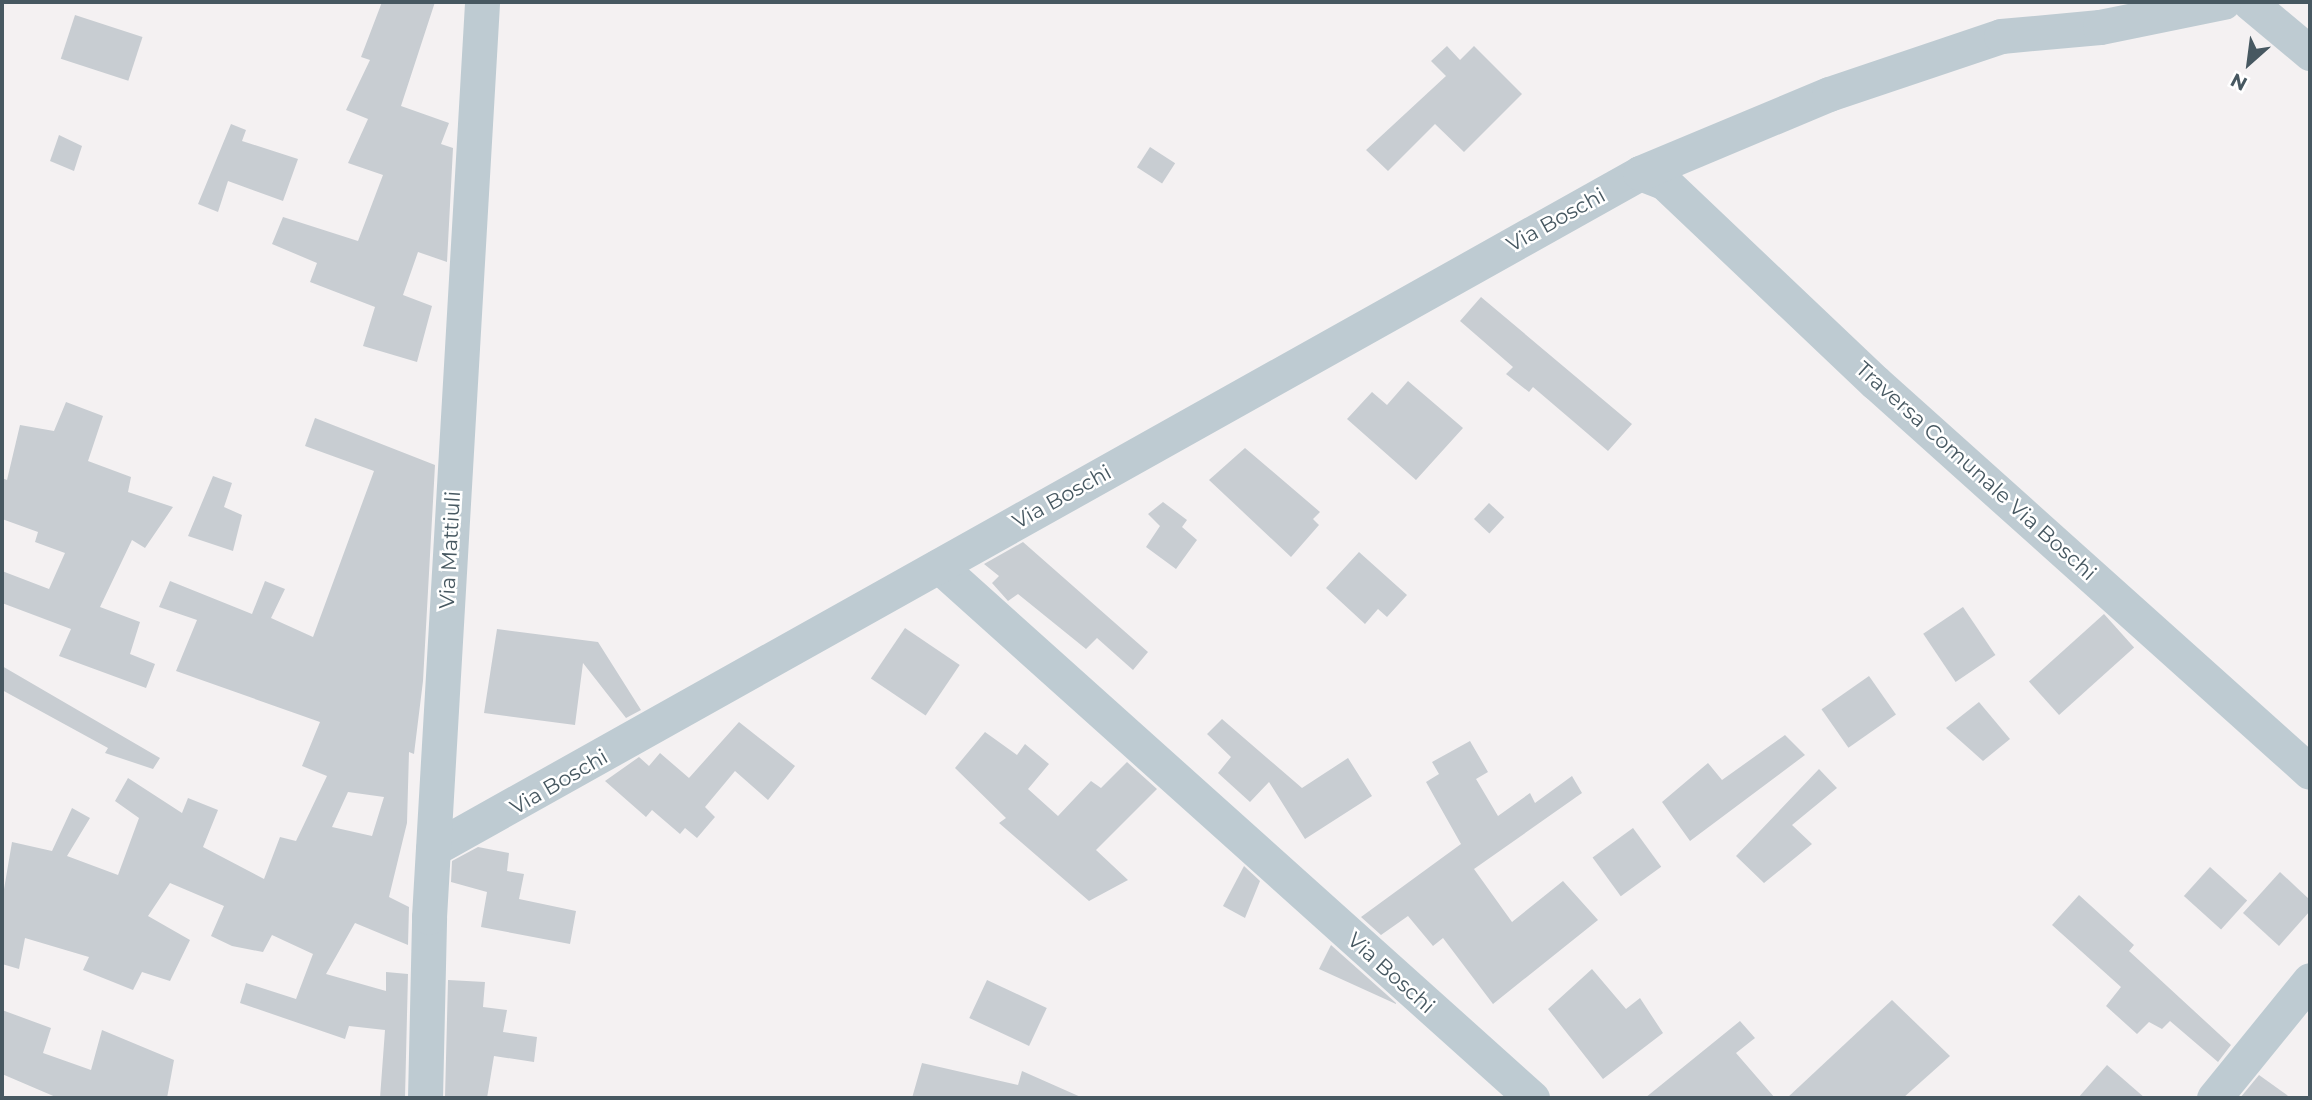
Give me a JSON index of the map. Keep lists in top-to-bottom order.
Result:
{
  "streets": {
    "street": ["Via Boschi", "Traversa Comunale Via Boschi", "Via Mattiuli"]
  },
  "crossings": [
    ["Via Boschi", "Traversa Comunale Via Boschi"],
    ["Via Boschi", "Via Mattiuli"]
  ],
  "north": "bottom left"
}
